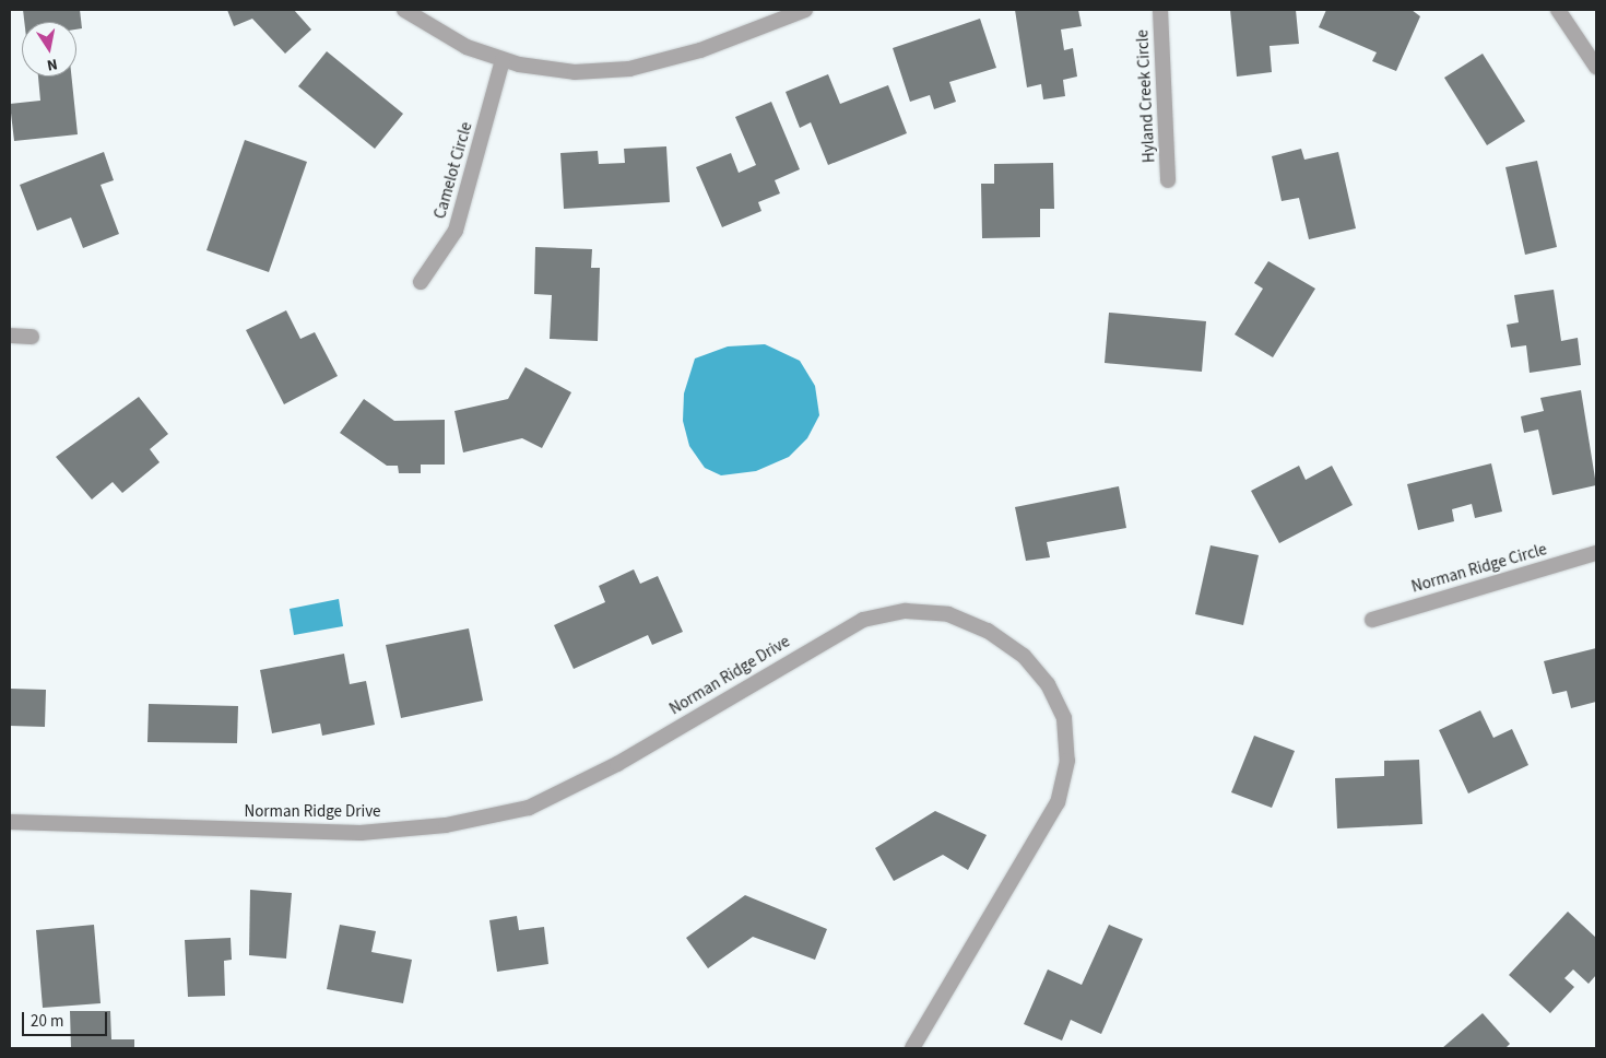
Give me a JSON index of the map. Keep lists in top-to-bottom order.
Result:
{
  "streets": {
    "street": [
      "Hyland Creek Circle",
      "Camelot Circle",
      "Norman Ridge Circle",
      "Norman Ridge Drive"
    ]
  },
  "scale_bar": "20 m",
  "north": "bottom"
}
